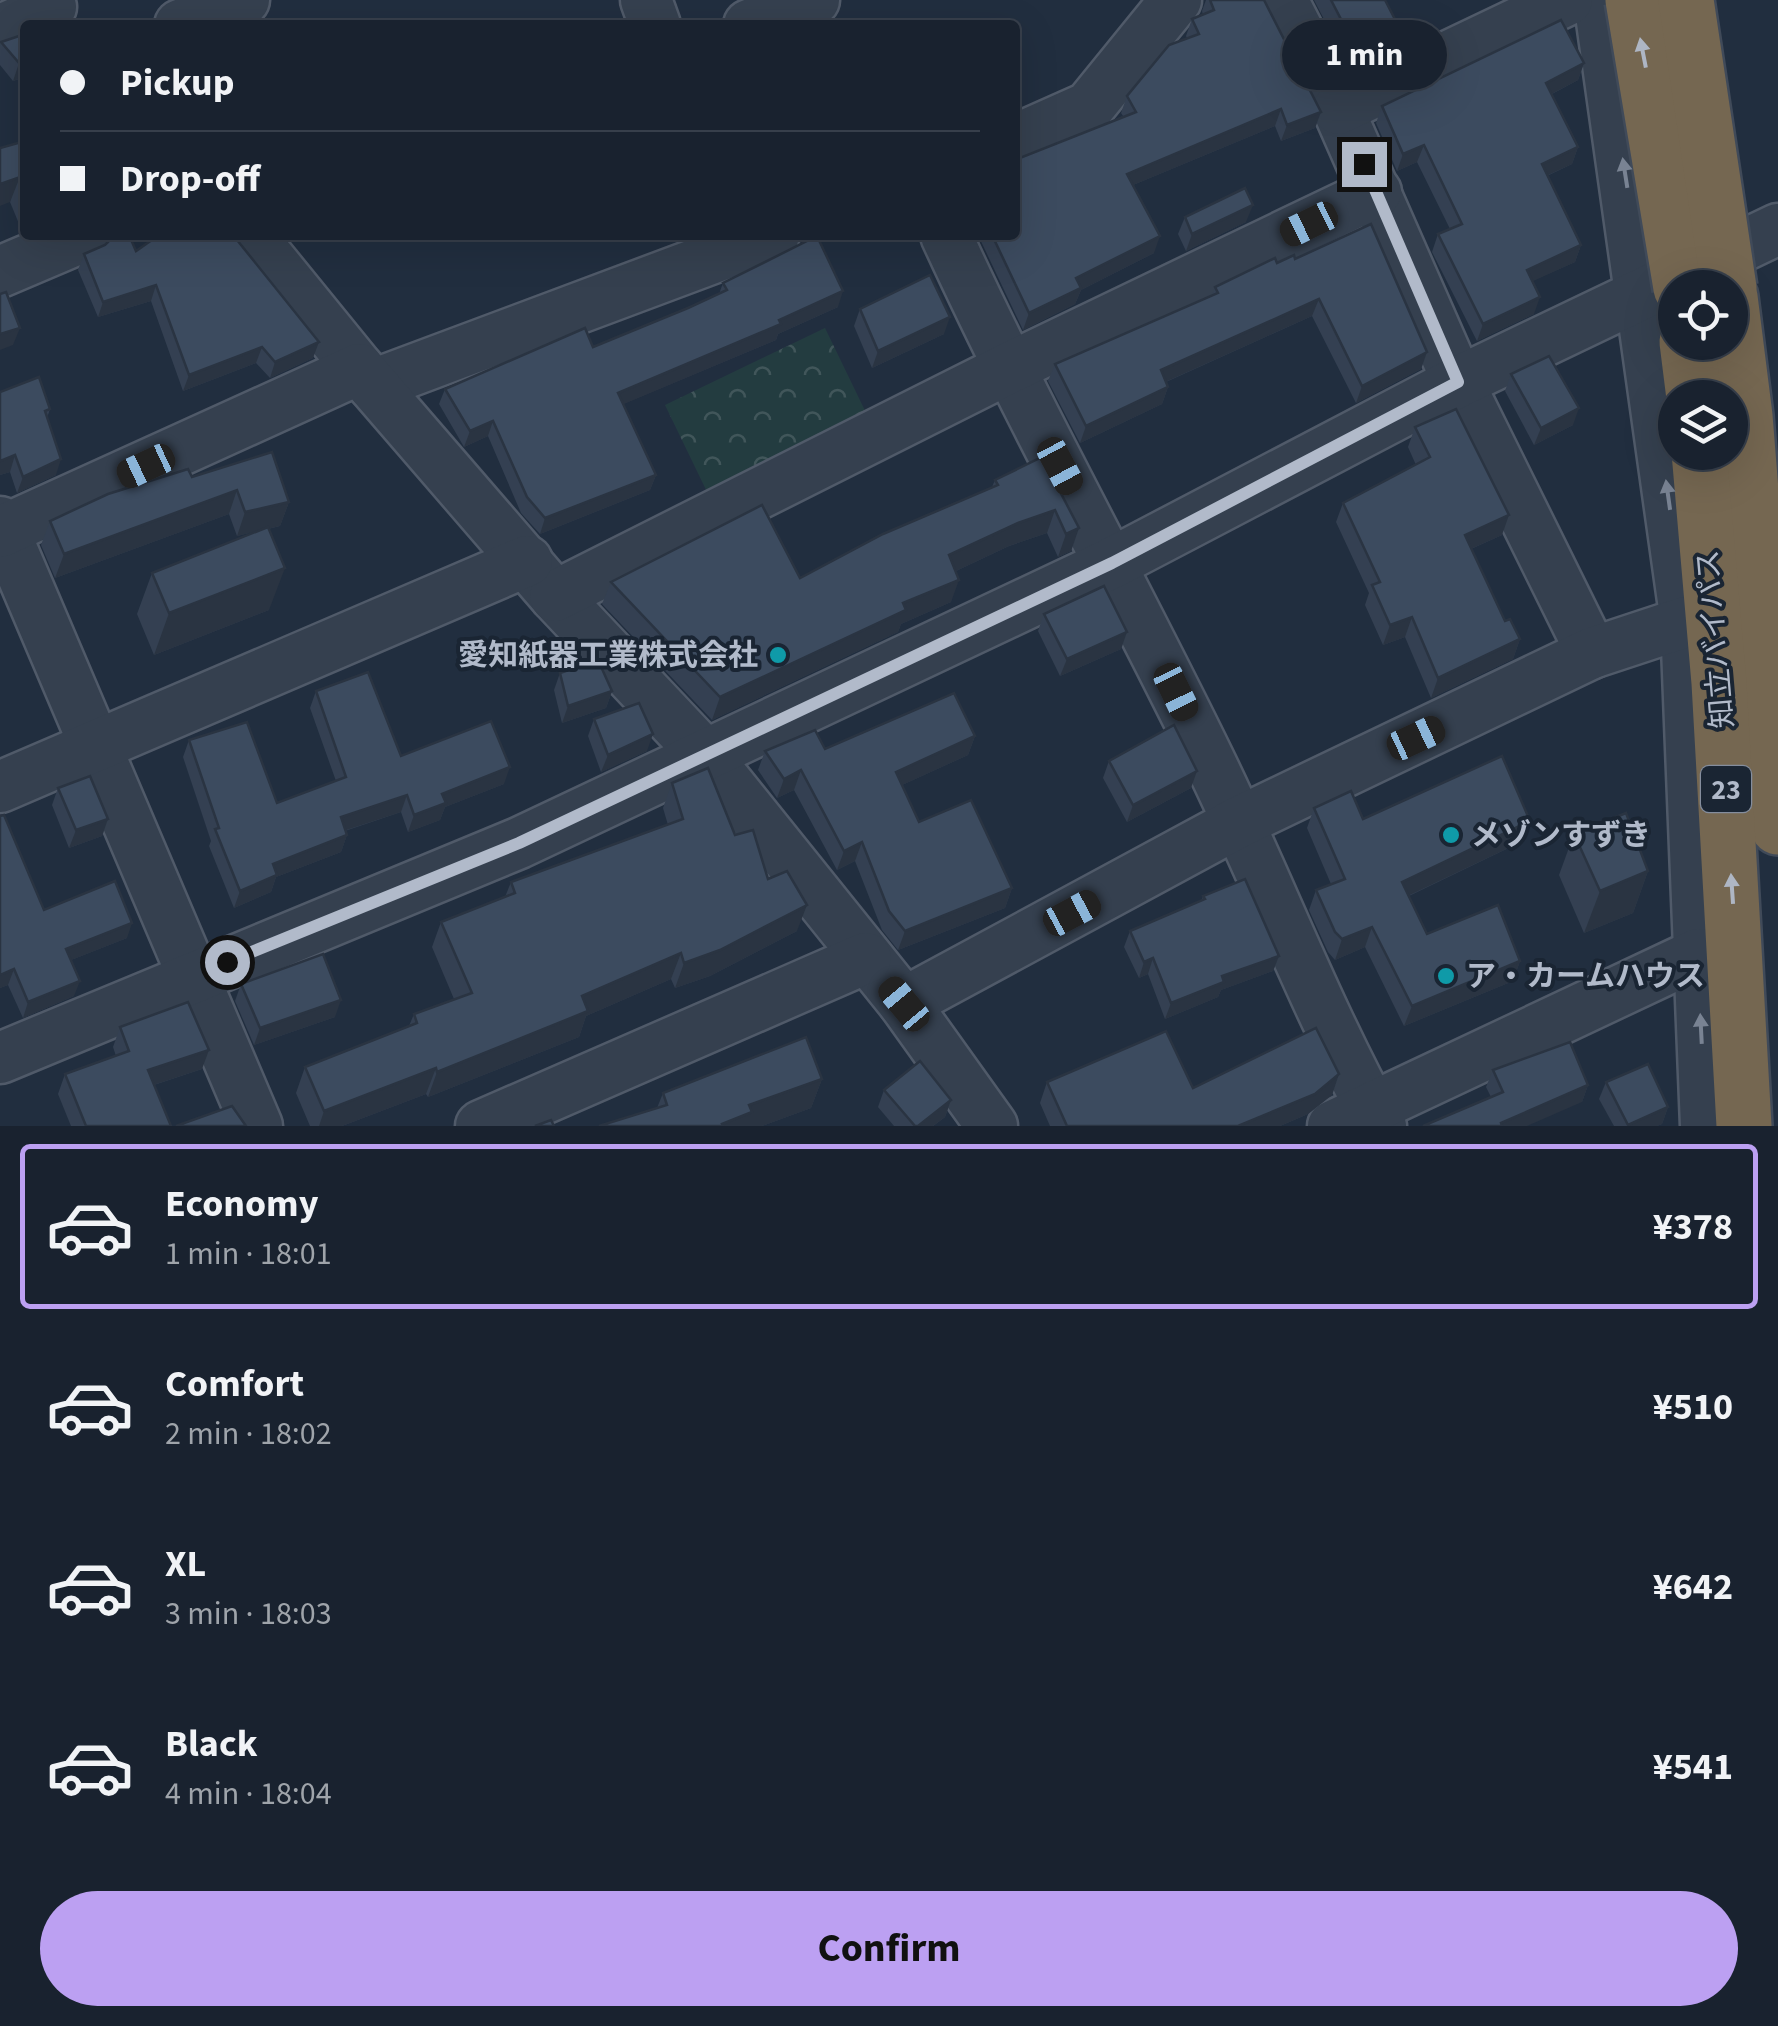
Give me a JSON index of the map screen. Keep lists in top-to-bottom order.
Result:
{
  "streets": {
    "highway": ["知立バイパス", "23"]
  },
  "places": ["愛知紙器工業株式会社", "メゾンすずき", "ア・カームハウス"],
  "page": {
    "bubble": "1 min",
    "banner": ["Pickup", "Drop-off"],
    "list": [
      {
        "name": "Economy",
        "note": "1 min · 18:01",
        "value": "¥378"
      },
      {
        "name": "Comfort",
        "note": "2 min · 18:02",
        "value": "¥510"
      },
      {
        "name": "XL",
        "note": "3 min · 18:03",
        "value": "¥642"
      },
      {
        "name": "Black",
        "note": "4 min · 18:04",
        "value": "¥541"
      }
    ],
    "buttons": "Confirm"
  }
}
